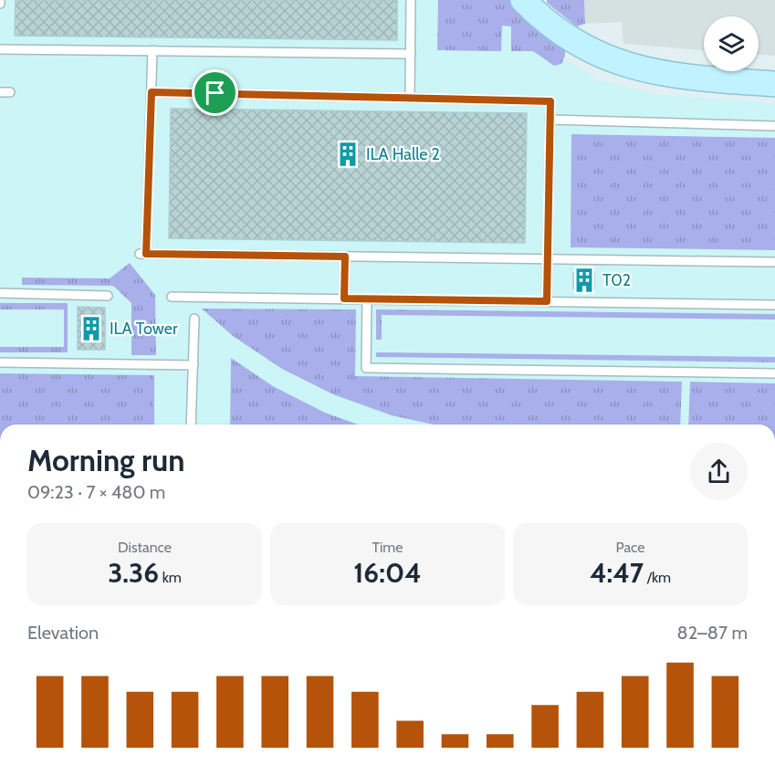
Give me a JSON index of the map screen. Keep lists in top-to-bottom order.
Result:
{
  "places": {
    "building": ["ILA Halle 2", "T02", "ILA Tower"]
  },
  "page": {
    "heading": ["Morning run", "09:23 · 7 × 480 m"],
    "stats": [
      ["Distance", "3.36 km"],
      ["Time", "16:04"],
      ["Pace", "4:47 /km"]
    ],
    "chart": ["Elevation", "82–87 m"]
  }
}
